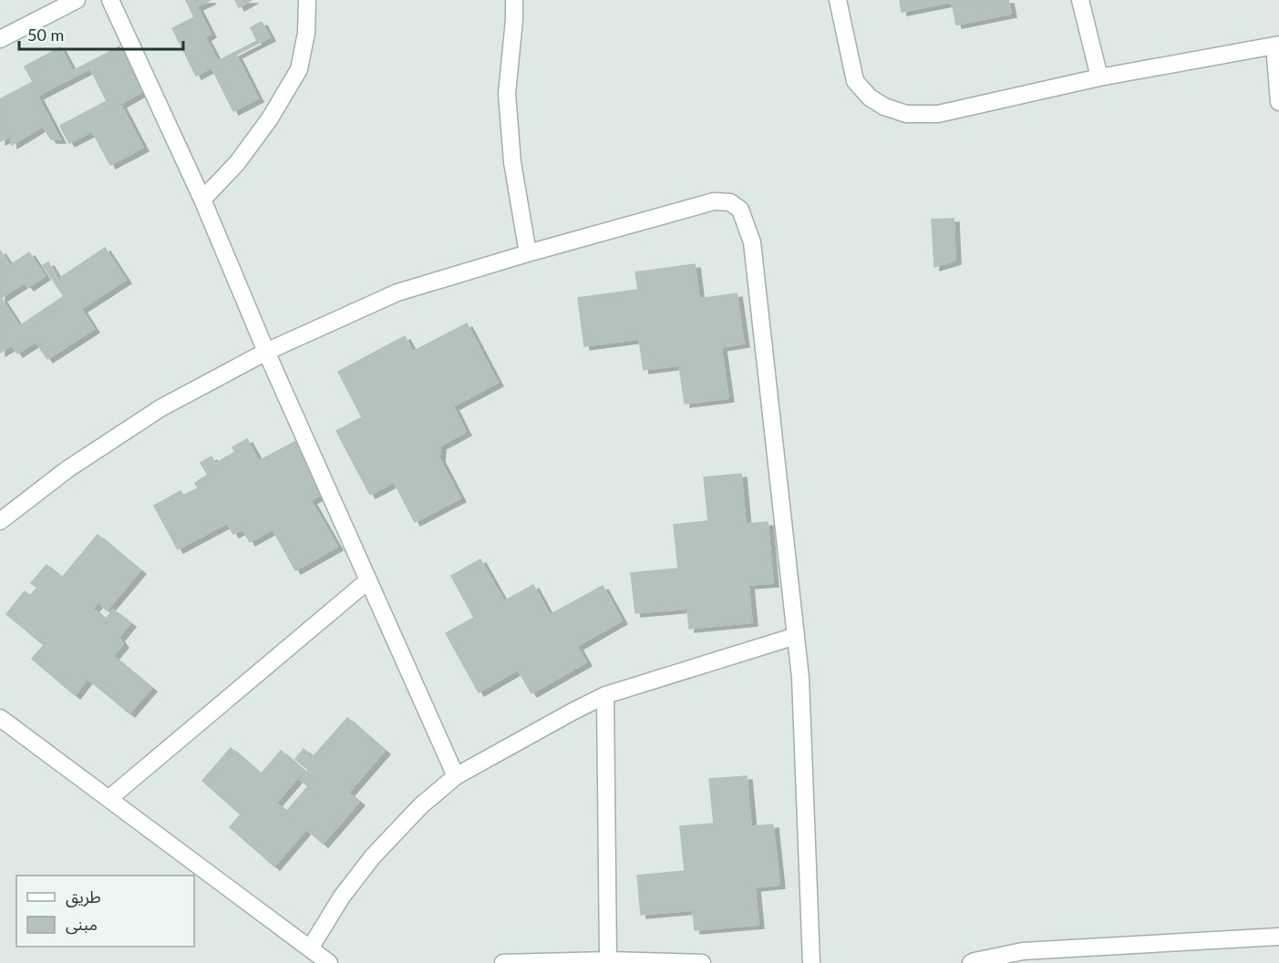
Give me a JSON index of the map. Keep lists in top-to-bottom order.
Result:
{
  "legend": ["طريق", "مبنى"],
  "scale_bar": "50 m"
}
